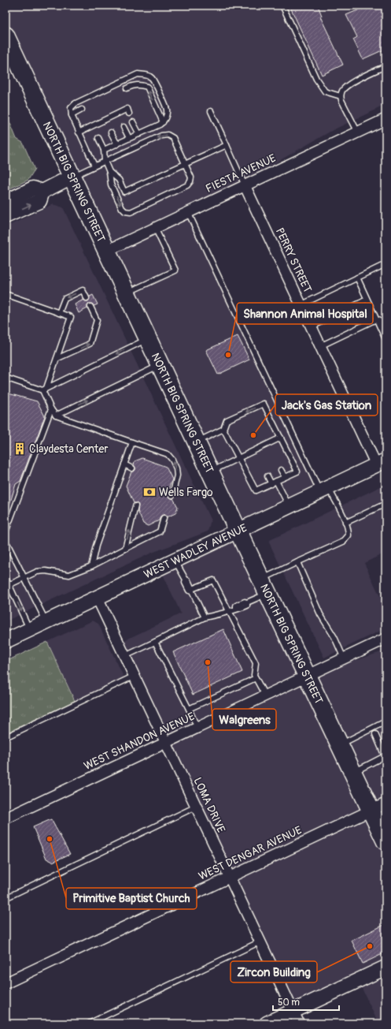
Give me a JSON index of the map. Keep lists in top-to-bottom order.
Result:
{
  "streets": {
    "highway": ["NORTH BIG SPRING STREET"],
    "main road": ["WEST WADLEY AVENUE"],
    "street": [
      "FIESTA AVENUE",
      "PERRY STREET",
      "WEST SHANDON AVENUE",
      "LOMA DRIVE",
      "WEST DENGAR AVENUE"
    ]
  },
  "crossings": [
    ["FIESTA AVENUE", "NORTH BIG SPRING STREET"],
    ["FIESTA AVENUE", "PERRY STREET"],
    ["NORTH BIG SPRING STREET", "WEST WADLEY AVENUE"],
    ["NORTH BIG SPRING STREET", "WEST SHANDON AVENUE"],
    ["NORTH BIG SPRING STREET", "WEST DENGAR AVENUE"],
    ["PERRY STREET", "WEST WADLEY AVENUE"],
    ["WEST WADLEY AVENUE", "LOMA DRIVE"],
    ["WEST SHANDON AVENUE", "LOMA DRIVE"],
    ["LOMA DRIVE", "WEST DENGAR AVENUE"]
  ],
  "places": {
    "other": [
      "Shannon Animal Hospital",
      "Jack's Gas Station",
      "Walgreens",
      "Primitive Baptist Church",
      "Zircon Building"
    ],
    "building": ["Claydesta Center"],
    "bank": ["Wells Fargo"]
  },
  "scale_bar": "50 m"
}
